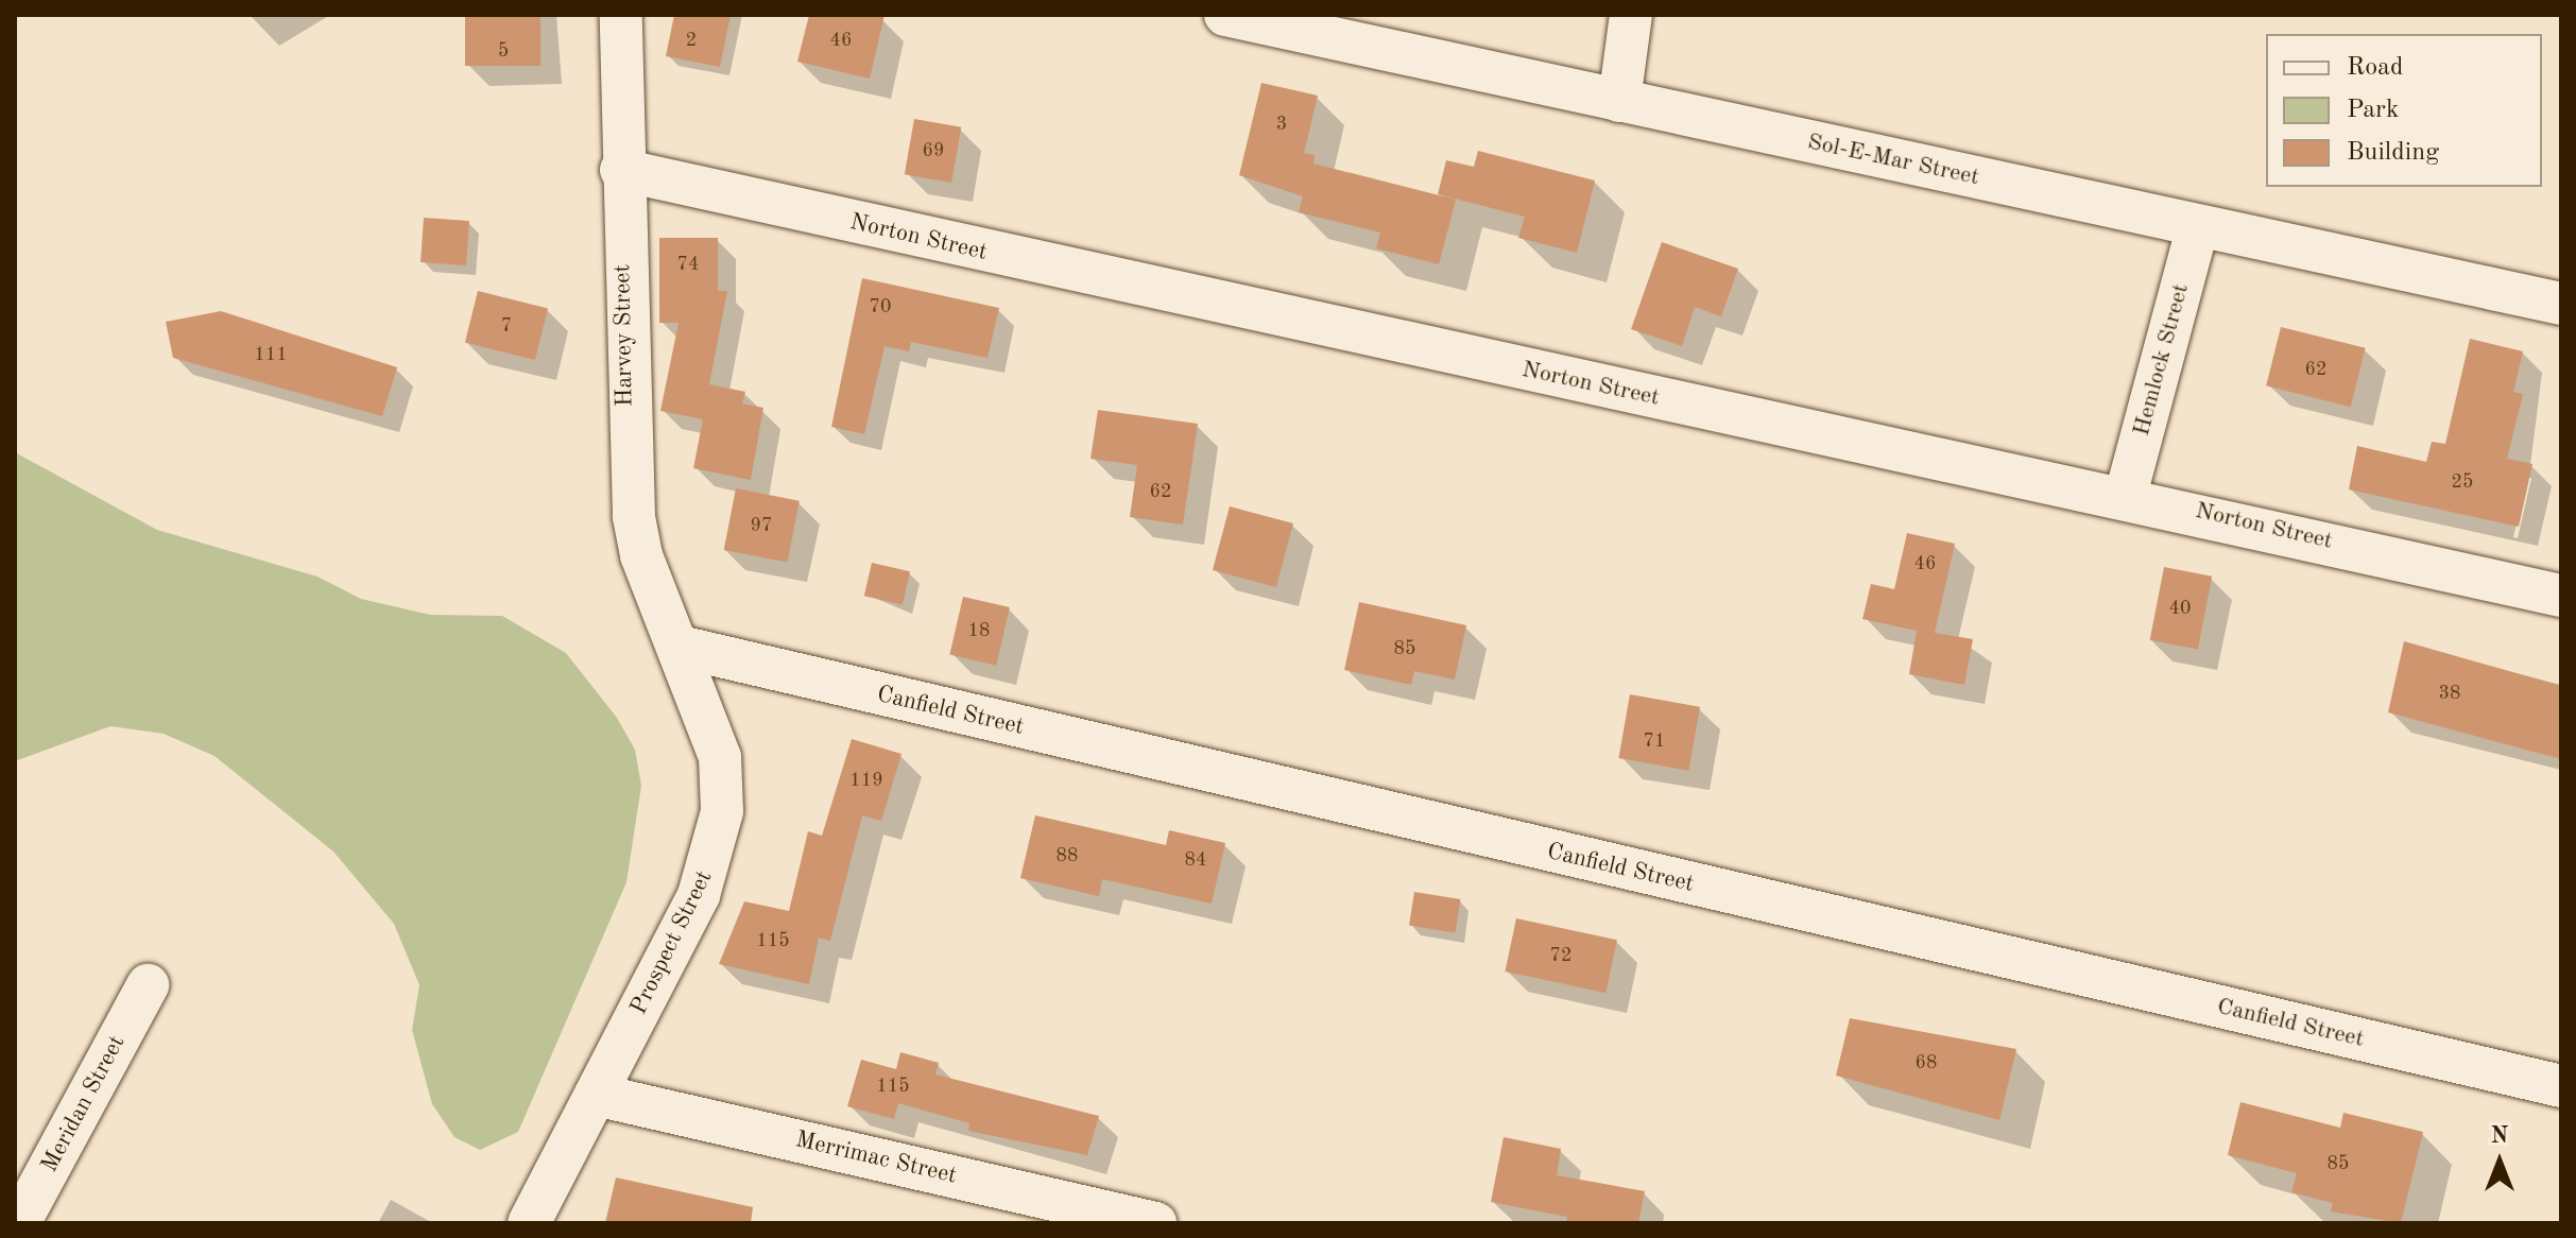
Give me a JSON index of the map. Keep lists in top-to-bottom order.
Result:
{
  "streets": {
    "street": [
      "Sol-E-Mar Street",
      "Norton Street",
      "Harvey Street",
      "Hemlock Street",
      "Canfield Street",
      "Prospect Street",
      "Meridan Street",
      "Merrimac Street"
    ]
  },
  "crossings": [
    ["Sol-E-Mar Street", "Hemlock Street"],
    ["Norton Street", "Harvey Street"],
    ["Norton Street", "Hemlock Street"],
    ["Harvey Street", "Canfield Street"],
    ["Harvey Street", "Prospect Street"],
    ["Canfield Street", "Prospect Street"],
    ["Prospect Street", "Merrimac Street"]
  ],
  "house_numbers": [
    "2",
    "46",
    "5",
    "3",
    "69",
    "74",
    "70",
    "7",
    "111",
    "62",
    "25",
    "62",
    "97",
    "46",
    "40",
    "18",
    "85",
    "38",
    "71",
    "119",
    "88",
    "84",
    "115",
    "72",
    "68",
    "115",
    "85"
  ],
  "legend": ["Road", "Park", "Building"],
  "north": "top"
}
